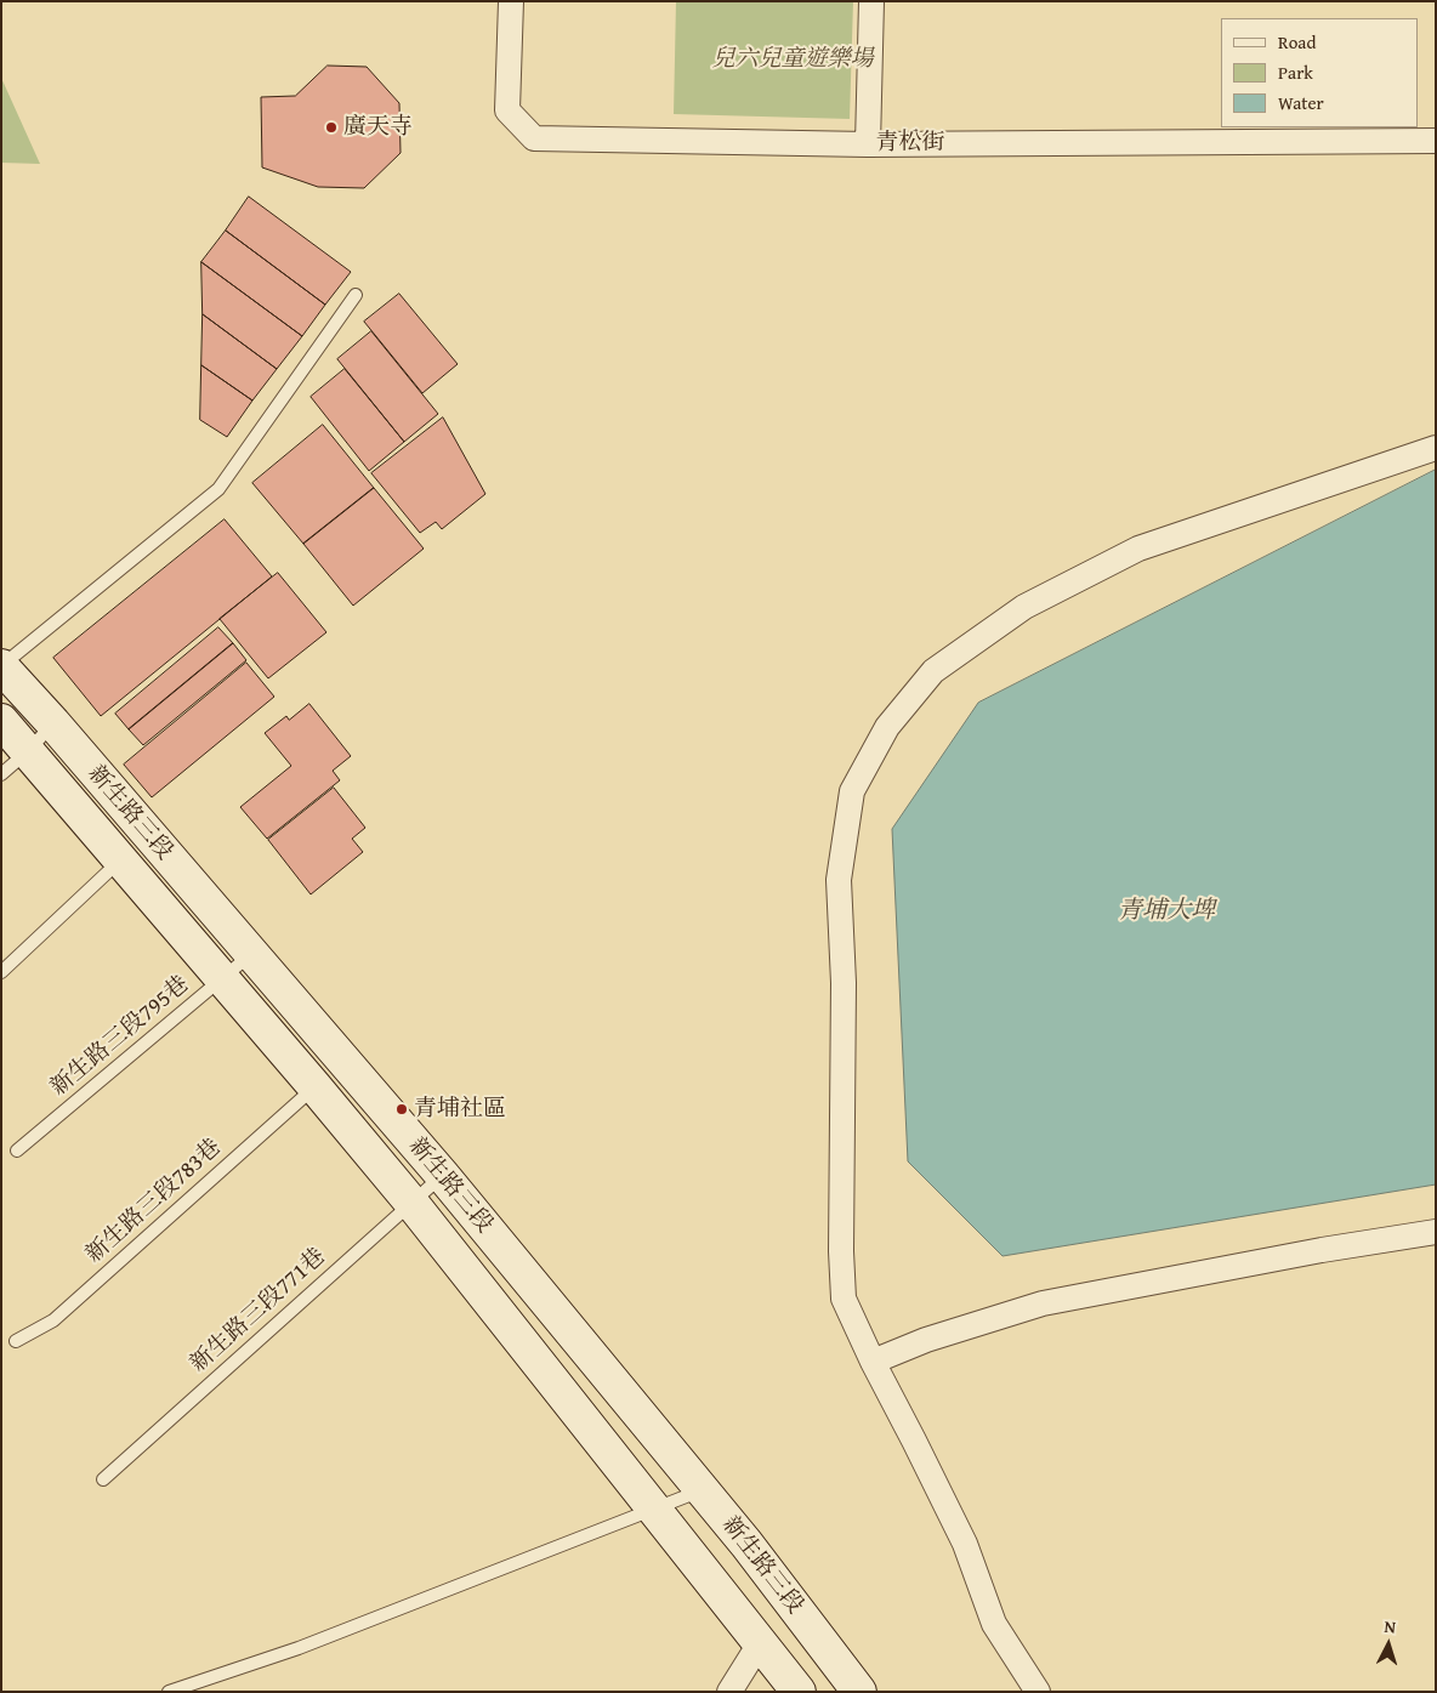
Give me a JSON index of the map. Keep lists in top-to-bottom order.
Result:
{
  "streets": {
    "main road": ["新生路三段"],
    "street": ["青松街"],
    "lane": ["新生路三段795巷", "新生路三段783巷", "新生路三段771巷"]
  },
  "crossings": [
    ["新生路三段", "新生路三段795巷"],
    ["新生路三段", "新生路三段783巷"],
    ["新生路三段", "新生路三段771巷"]
  ],
  "water": ["青埔大埤"],
  "parks": ["兒六兒童遊樂場"],
  "places": ["廣天寺", "青埔社區"],
  "legend": ["Road", "Park", "Water"],
  "north": "top"
}
